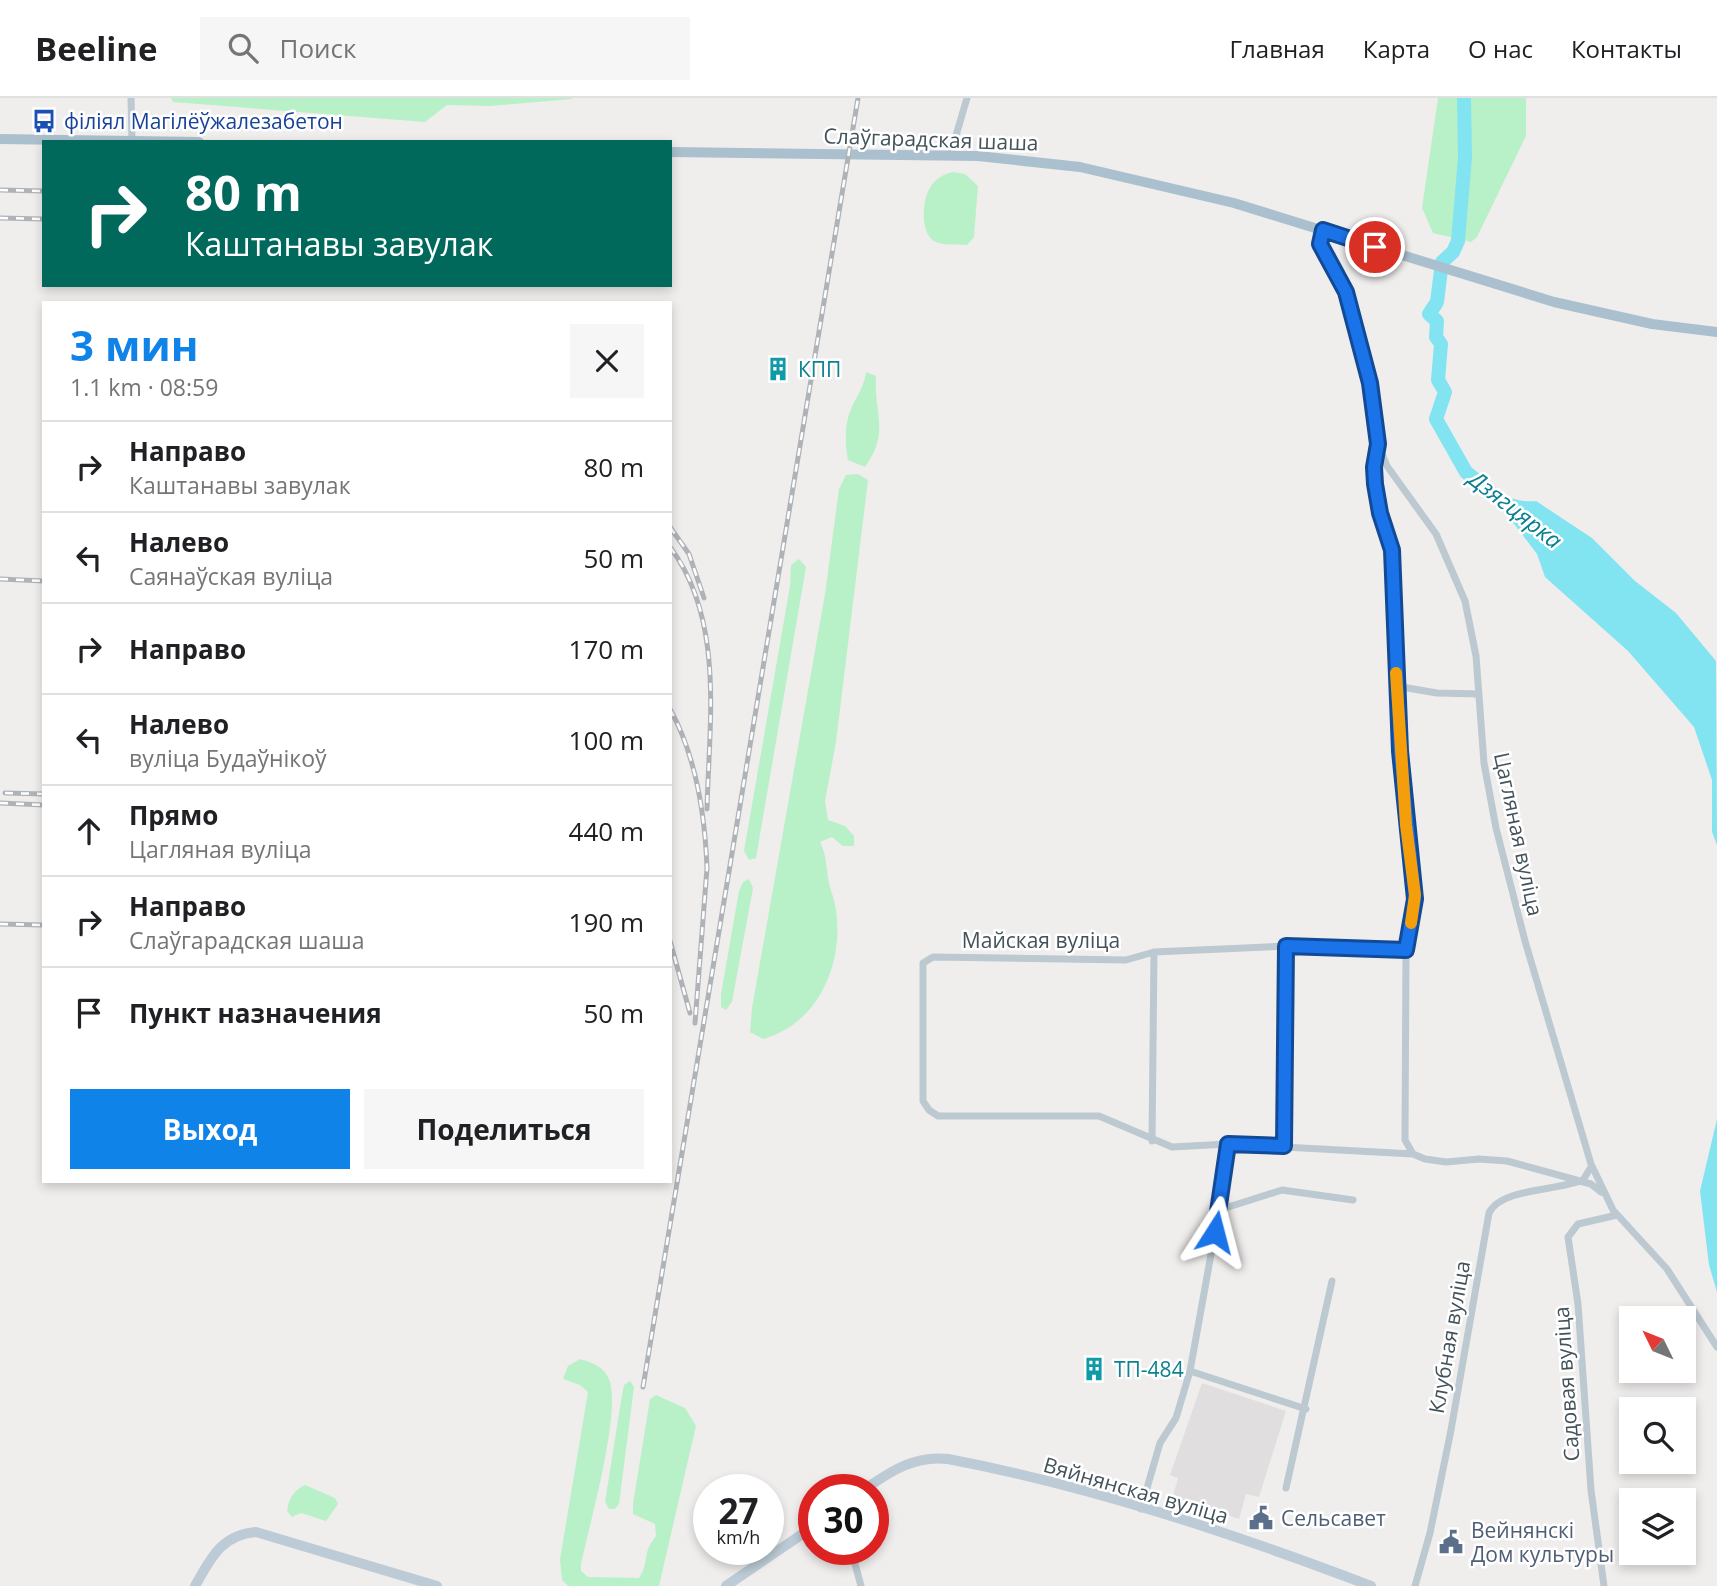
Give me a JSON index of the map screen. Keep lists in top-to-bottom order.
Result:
{
  "streets": {
    "main road": ["Слаўгарадская шаша"],
    "street": [
      "Цагляная вуліца",
      "Майская вуліца",
      "Клубная вуліца",
      "Садовая вуліца",
      "Вяйнянская вуліца"
    ]
  },
  "crossings": [
    ["Слаўгарадская шаша", "Цагляная вуліца"],
    ["Цагляная вуліца", "Садовая вуліца"]
  ],
  "water": ["Дзягцярка"],
  "places": {
    "bus stop": ["філіял Магілёўжалезабетон"],
    "building": ["КПП", "ТП-484"],
    "public building": ["Сельсавет", "Вейнянскі Дом культуры"]
  },
  "north": "top left",
  "page": {
    "header": "Beeline",
    "search": "Поиск",
    "nav": [
      "Главная",
      "Карта",
      "О нас",
      "Контакты"
    ],
    "turn": ["80 m", "Каштанавы завулак"],
    "heading": ["3 мин", "1.1 km · 08:59"],
    "list": [
      {
        "name": "Направо",
        "note": "Каштанавы завулак",
        "value": "80 m"
      },
      {
        "name": "Налево",
        "note": "Саянаўская вуліца",
        "value": "50 m"
      },
      {
        "name": "Направо",
        "value": "170 m"
      },
      {
        "name": "Налево",
        "note": "вуліца Будаўнікоў",
        "value": "100 m"
      },
      {
        "name": "Прямо",
        "note": "Цагляная вуліца",
        "value": "440 m"
      },
      {
        "name": "Направо",
        "note": "Слаўгарадская шаша",
        "value": "190 m"
      },
      {
        "name": "Пункт назначения",
        "value": "50 m"
      }
    ],
    "buttons": ["Выход", "Поделиться"],
    "speed": "27 km/h",
    "limit": "30"
  }
}
